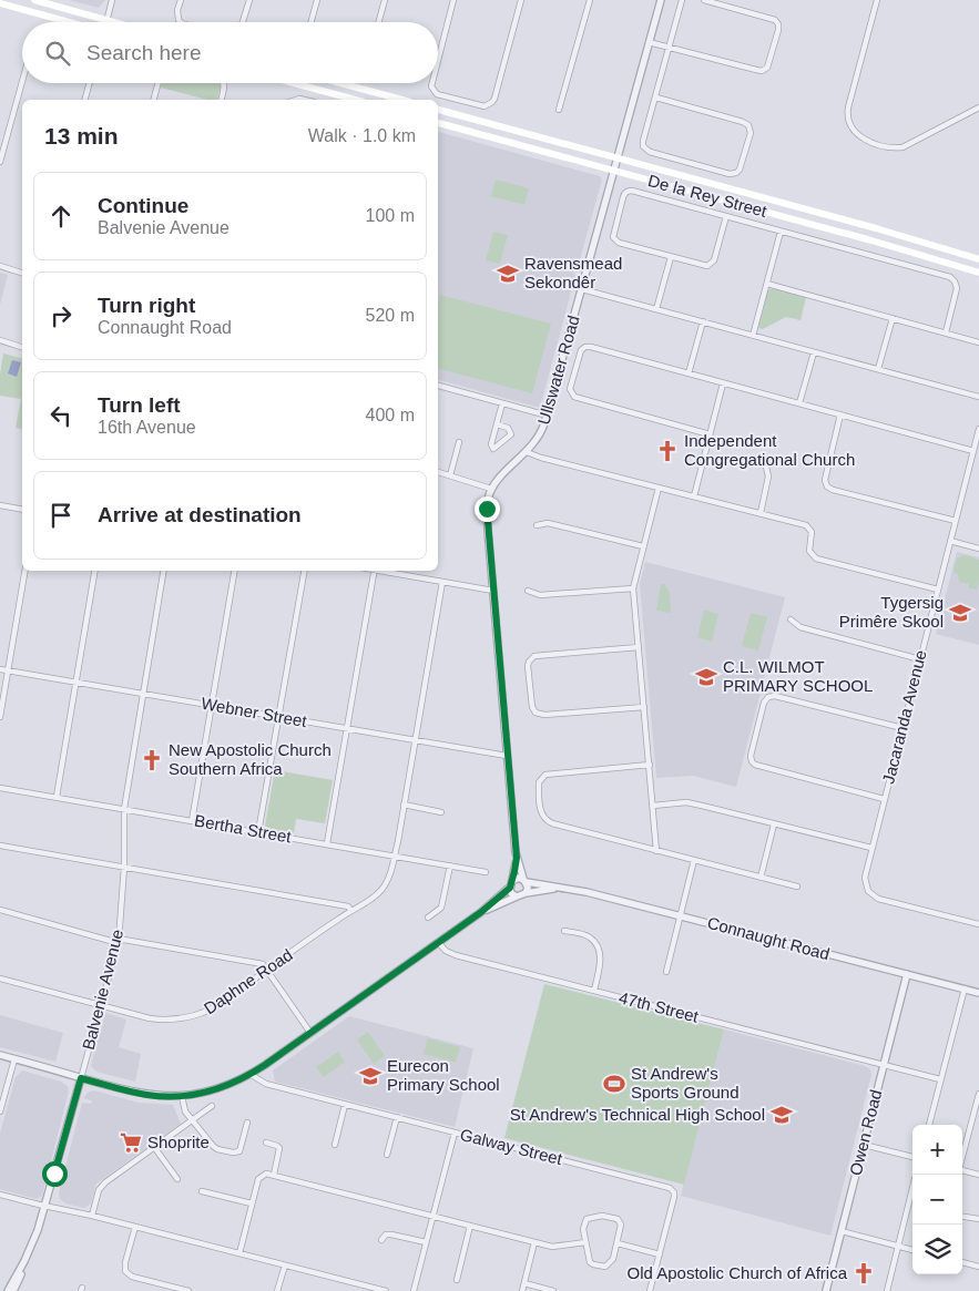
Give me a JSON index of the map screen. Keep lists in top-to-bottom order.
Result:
{
  "streets": {
    "main road": ["De la Rey Street"],
    "street": [
      "Ullswater Road",
      "Webner Street",
      "Jacaranda Avenue",
      "Bertha Street",
      "Connaught Road",
      "Daphne Road",
      "Balvenie Avenue",
      "47th Street",
      "Owen Road",
      "Galway Street"
    ]
  },
  "crossings": [
    ["De la Rey Street", "Ullswater Road"],
    ["Webner Street", "Daphne Road"],
    ["Webner Street", "Balvenie Avenue"],
    ["Bertha Street", "Daphne Road"],
    ["Bertha Street", "Balvenie Avenue"],
    ["Connaught Road", "Owen Road"],
    ["Daphne Road", "Balvenie Avenue"],
    ["47th Street", "Owen Road"]
  ],
  "places": {
    "school or university": [
      "Ravensmead Sekondêr",
      "Tygersig Primêre Skool",
      "C.L. WILMOT PRIMARY SCHOOL",
      "Eurecon Primary School",
      "St Andrew's Technical High School"
    ],
    "church": ["Independent Congregational Church", "New Apostolic Church Southern Africa", "Old Apostolic Church of Africa"],
    "sports": ["St Andrew's Sports Ground"],
    "supermarket": ["Shoprite"]
  },
  "page": {
    "search": "Search here",
    "heading": ["13 min", "Walk · 1.0 km"],
    "list": [
      ["Continue", "Balvenie Avenue", "100 m"],
      ["Turn right", "Connaught Road", "520 m"],
      ["Turn left", "16th Avenue", "400 m"],
      "Arrive at destination"
    ],
    "map_buttons": ["+", "−"]
  }
}
